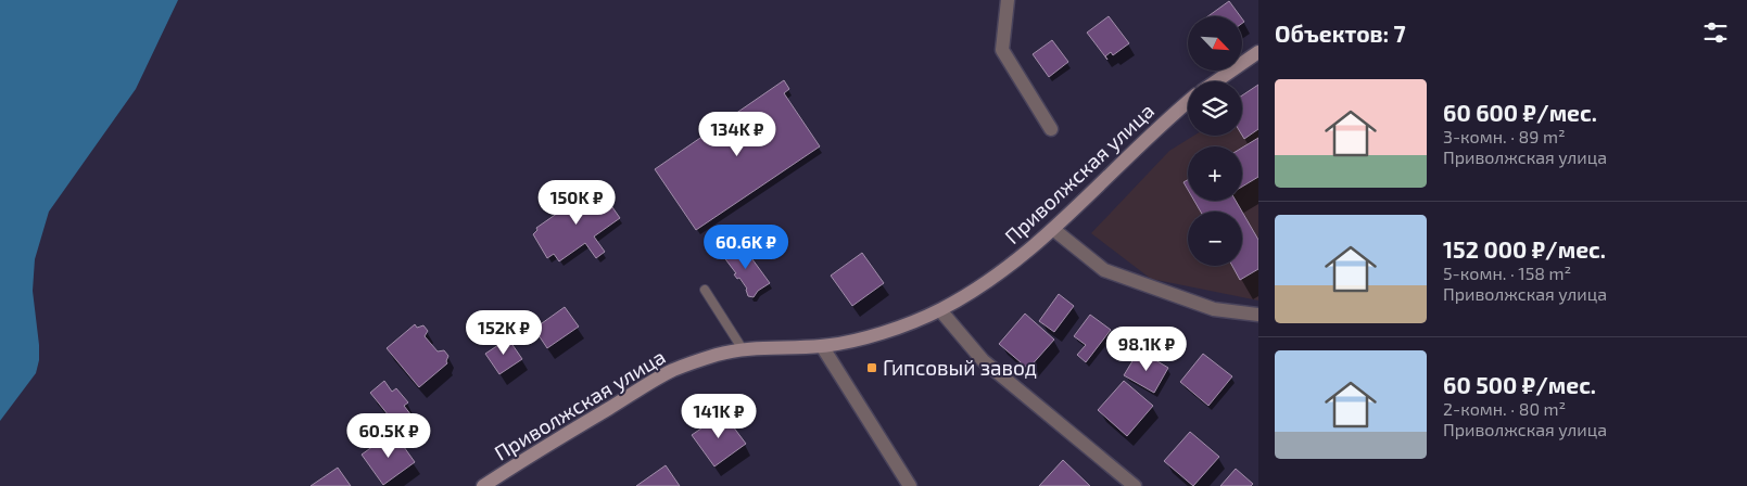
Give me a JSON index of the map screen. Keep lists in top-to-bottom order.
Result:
{
  "streets": {
    "main road": ["Приволжская улица"]
  },
  "places": {
    "transit": ["Гипсовый завод"]
  },
  "north": "bottom right",
  "page": {
    "heading": "Объектов: 7",
    "map_buttons": ["+", "−"],
    "list": [
      {
        "name": "60 600 ₽/мес.",
        "note": "3-комн. · 89 m² · Приволжская улица"
      },
      {
        "name": "152 000 ₽/мес.",
        "note": "5-комн. · 158 m² · Приволжская улица"
      },
      {
        "name": "60 500 ₽/мес.",
        "note": "2-комн. · 80 m² · Приволжская улица"
      }
    ],
    "price": [
      "134K ₽",
      "150K ₽",
      "60.6K ₽",
      "152K ₽",
      "98.1K ₽",
      "141K ₽",
      "60.5K ₽"
    ]
  }
}
